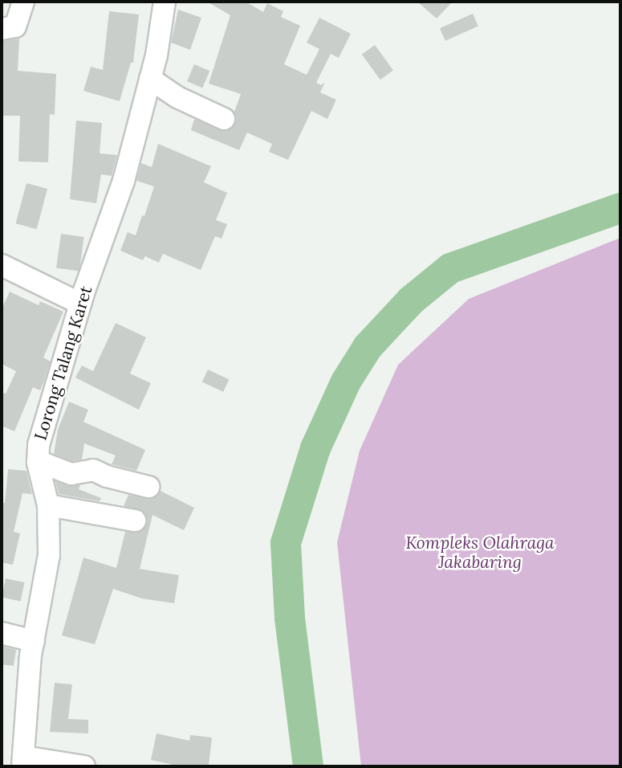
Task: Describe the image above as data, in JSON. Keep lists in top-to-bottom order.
{
  "streets": {
    "street": ["Lorong Talang Karet"]
  },
  "parks": ["Kompleks Olahraga Jakabaring"]
}
